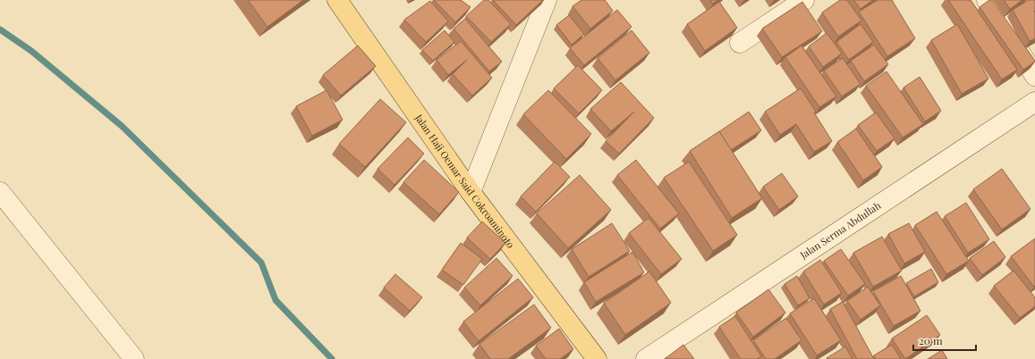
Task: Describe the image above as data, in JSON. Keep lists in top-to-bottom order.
{
  "streets": {
    "main road": ["Jalan Haji Oemar Said Cokroaminoto"],
    "street": ["Jalan Serma Abdullah"]
  },
  "scale_bar": "20 m"
}
